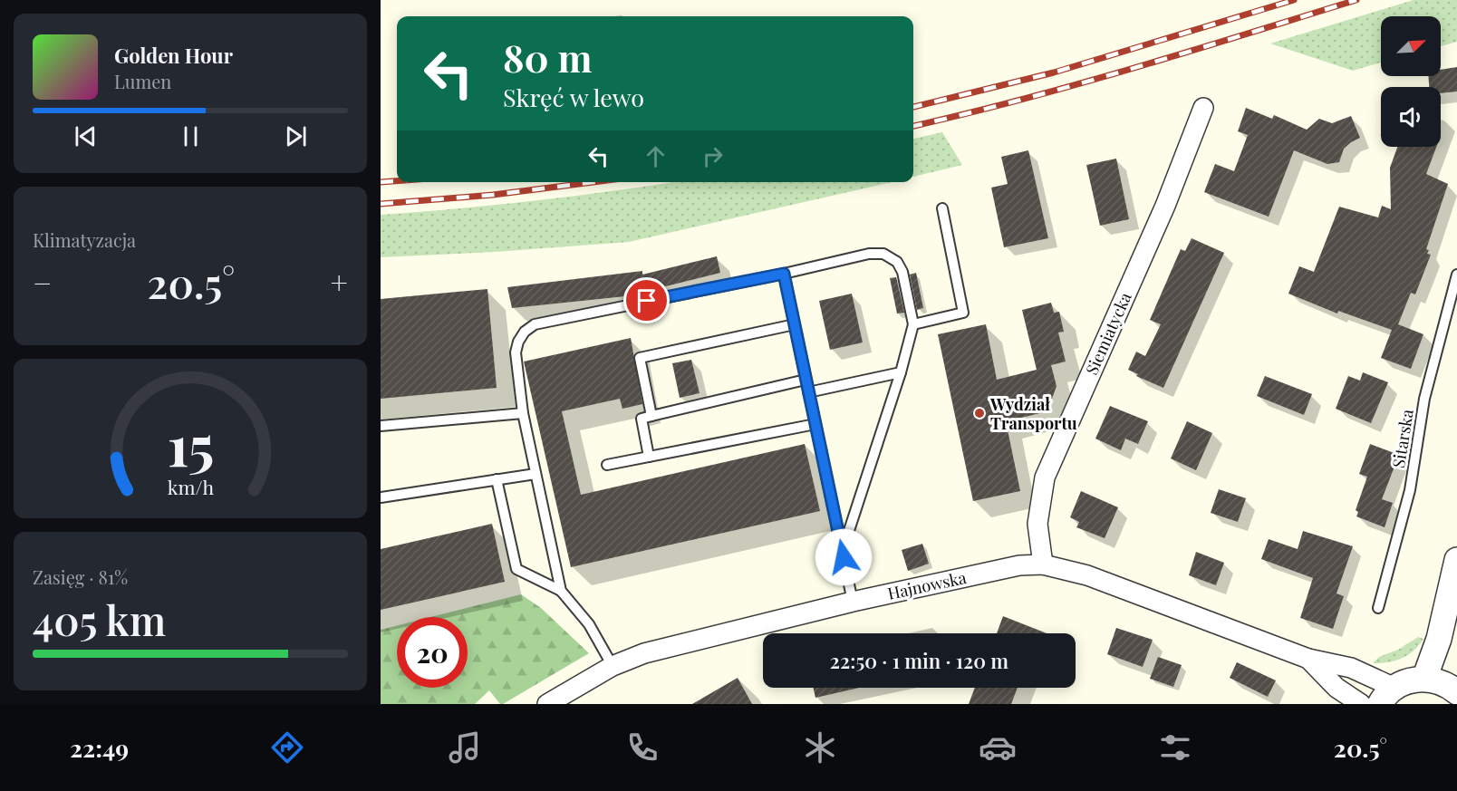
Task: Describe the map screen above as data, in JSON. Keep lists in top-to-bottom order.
{
  "streets": {
    "street": ["Siemiatycka", "Hajnowska"],
    "lane": ["Sitarska"]
  },
  "crossings": [
    ["Siemiatycka", "Hajnowska"]
  ],
  "places": ["Wydział Transportu"],
  "north": "top right",
  "page": {
    "turn": ["80 m", "Skręć w lewo"],
    "song": ["Golden Hour", "Lumen"],
    "tile": [
      "Klimatyzacja",
      ["Zasięg · 81%", "405 km"]
    ],
    "heat": ["−", "20.5°", "+"],
    "limit": "20",
    "trip": "22:50 · 1 min · 120 m",
    "tabs": ["22:49", "20.5°"],
    "gauge": ["15", "km/h"]
  }
}
